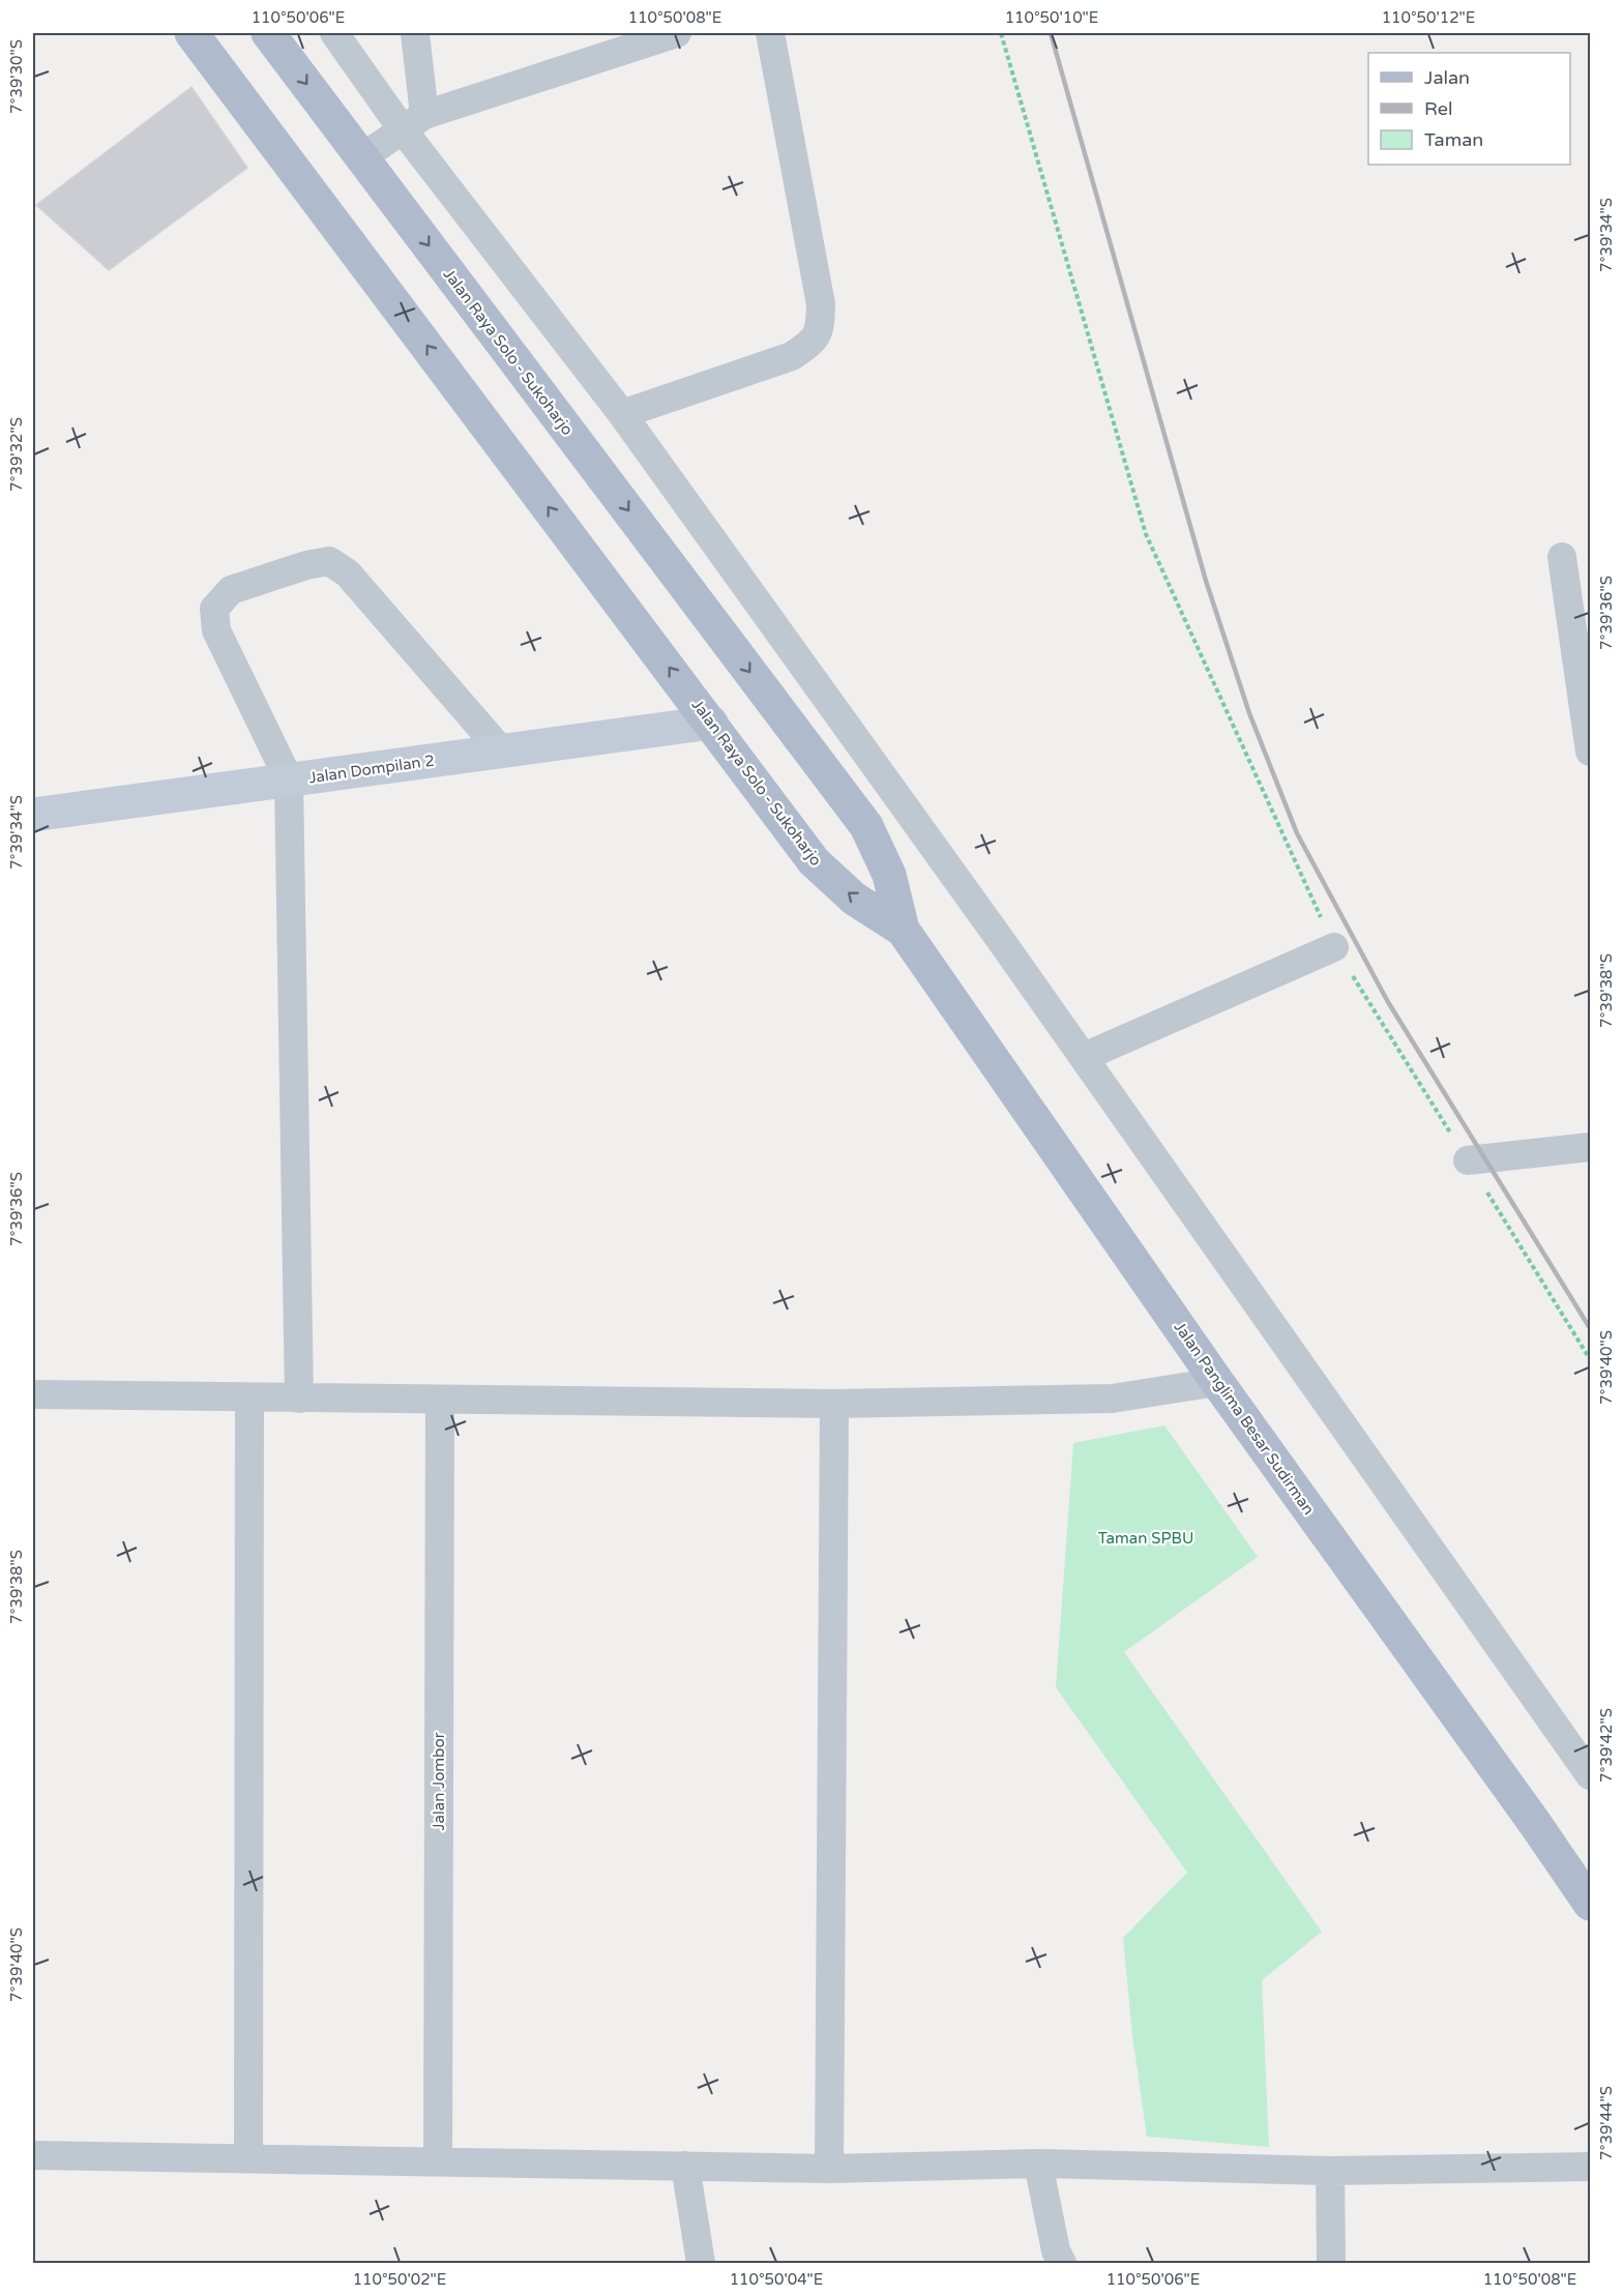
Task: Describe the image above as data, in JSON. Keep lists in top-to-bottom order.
{
  "streets": {
    "main road": ["Jalan Raya Solo - Sukoharjo", "Jalan Panglima Besar Sudirman"],
    "street": ["Jalan Dompilan 2", "Jalan Jombor"]
  },
  "crossings": [
    ["Jalan Raya Solo - Sukoharjo", "Jalan Dompilan 2"],
    ["Jalan Raya Solo - Sukoharjo", "Jalan Panglima Besar Sudirman"]
  ],
  "parks": ["Taman SPBU"],
  "legend": ["Jalan", "Rel", "Taman"],
  "coordinates": [
    "110°50'06\"E",
    "110°50'08\"E",
    "110°50'10\"E",
    "110°50'12\"E",
    "7°39'30\"S",
    "7°39'34\"S",
    "7°39'32\"S",
    "7°39'36\"S",
    "7°39'38\"S",
    "7°39'40\"S",
    "7°39'42\"S",
    "7°39'44\"S",
    "110°50'02\"E",
    "110°50'04\"E"
  ]
}
